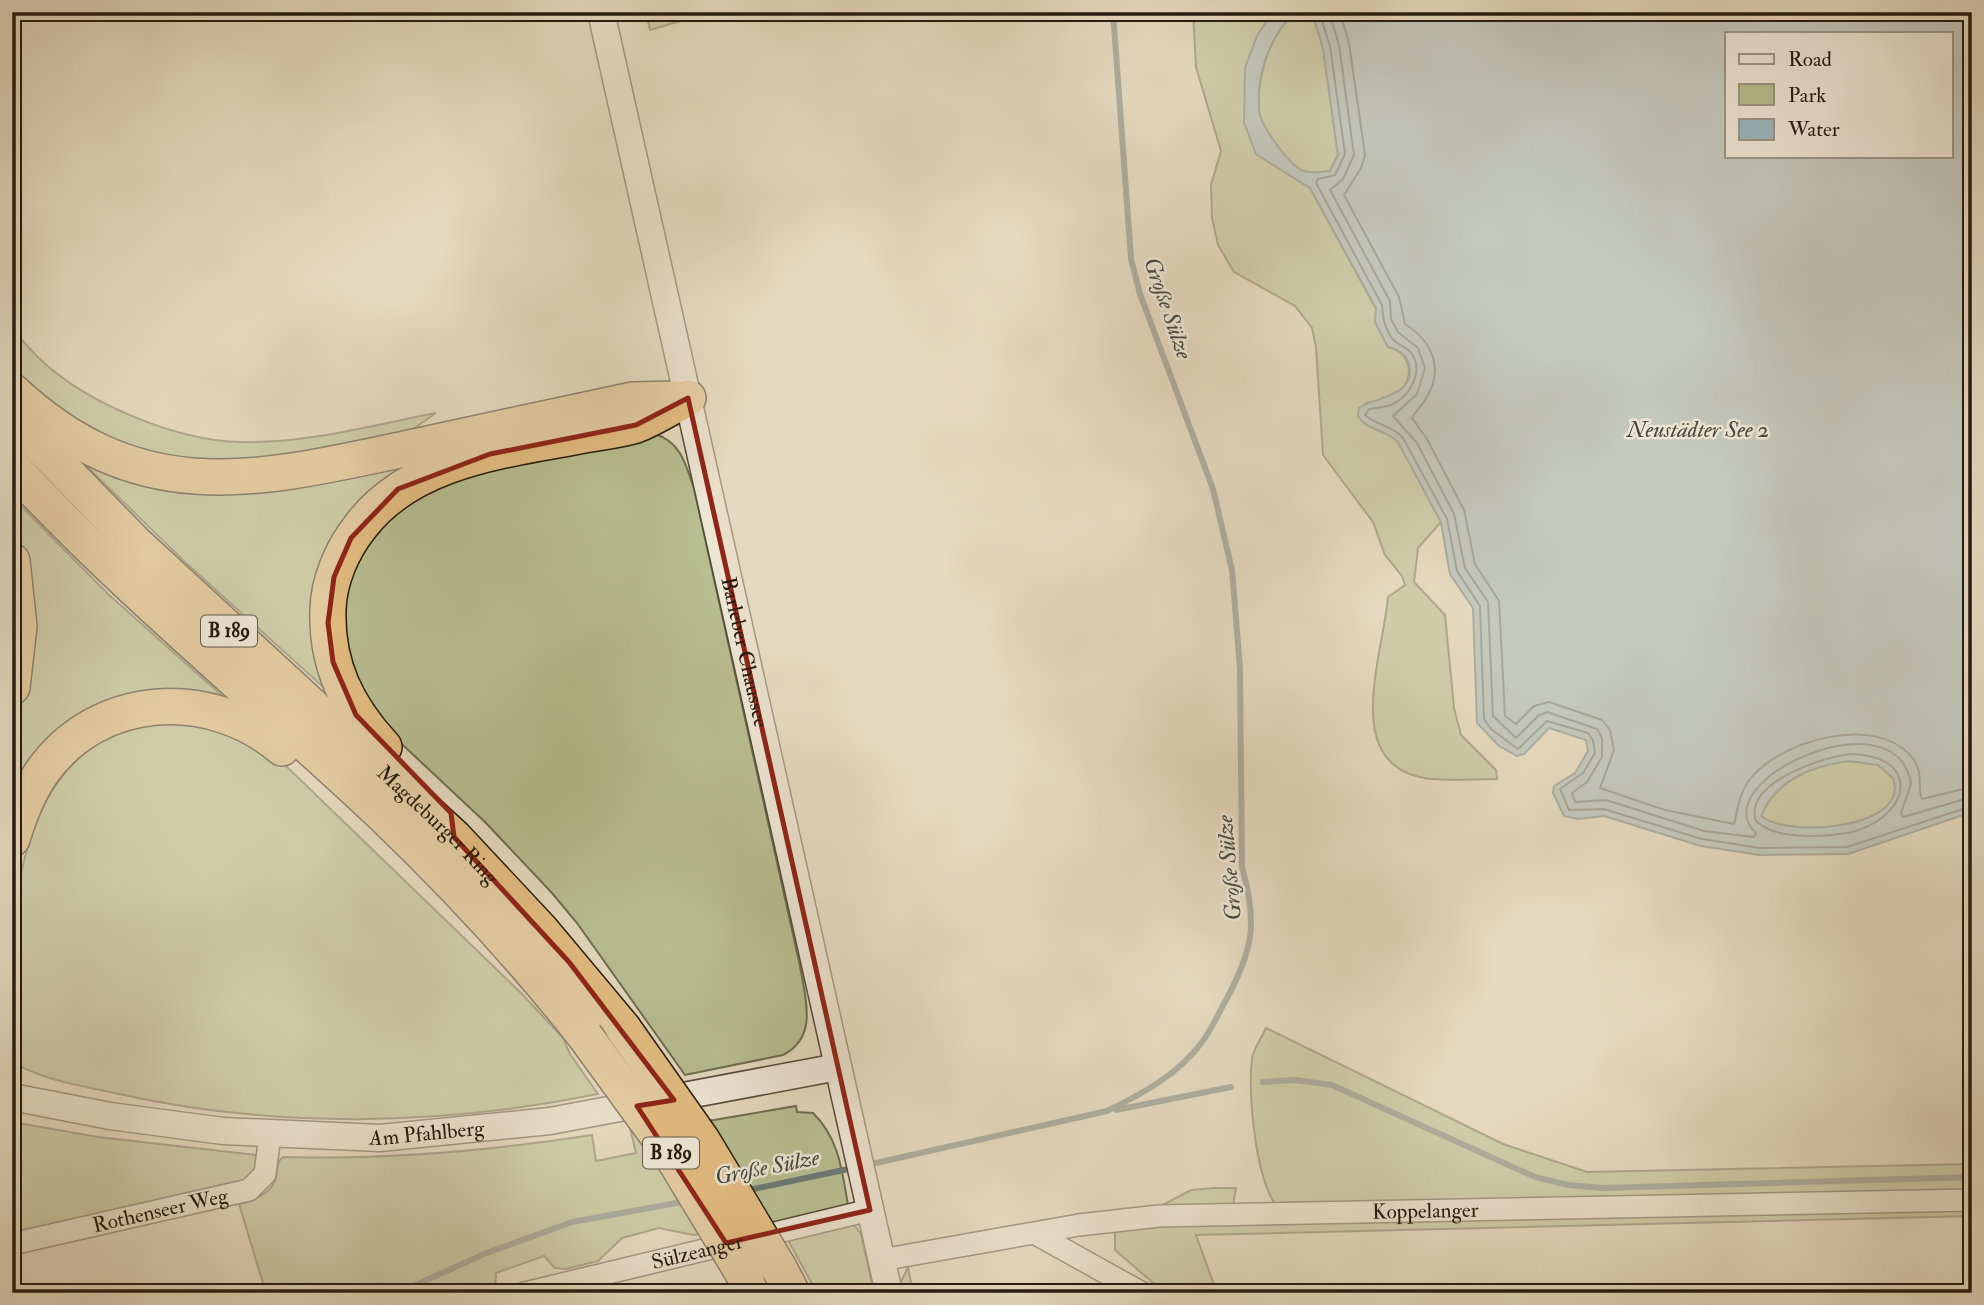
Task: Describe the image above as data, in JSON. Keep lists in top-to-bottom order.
{
  "streets": {
    "highway": ["B 189", "Magdeburger Ring"],
    "street": [
      "Barleber Chaussee",
      "Am Pfahlberg",
      "Rothenseer Weg",
      "Koppelanger",
      "Sülzeanger"
    ]
  },
  "crossings": [
    ["Barleber Chaussee", "Am Pfahlberg"],
    ["Barleber Chaussee", "Koppelanger"],
    ["Barleber Chaussee", "Sülzeanger"],
    ["Am Pfahlberg", "Rothenseer Weg"]
  ],
  "water": ["Große Sülze", "Neustädter See 2"],
  "legend": ["Road", "Park", "Water"]
}
